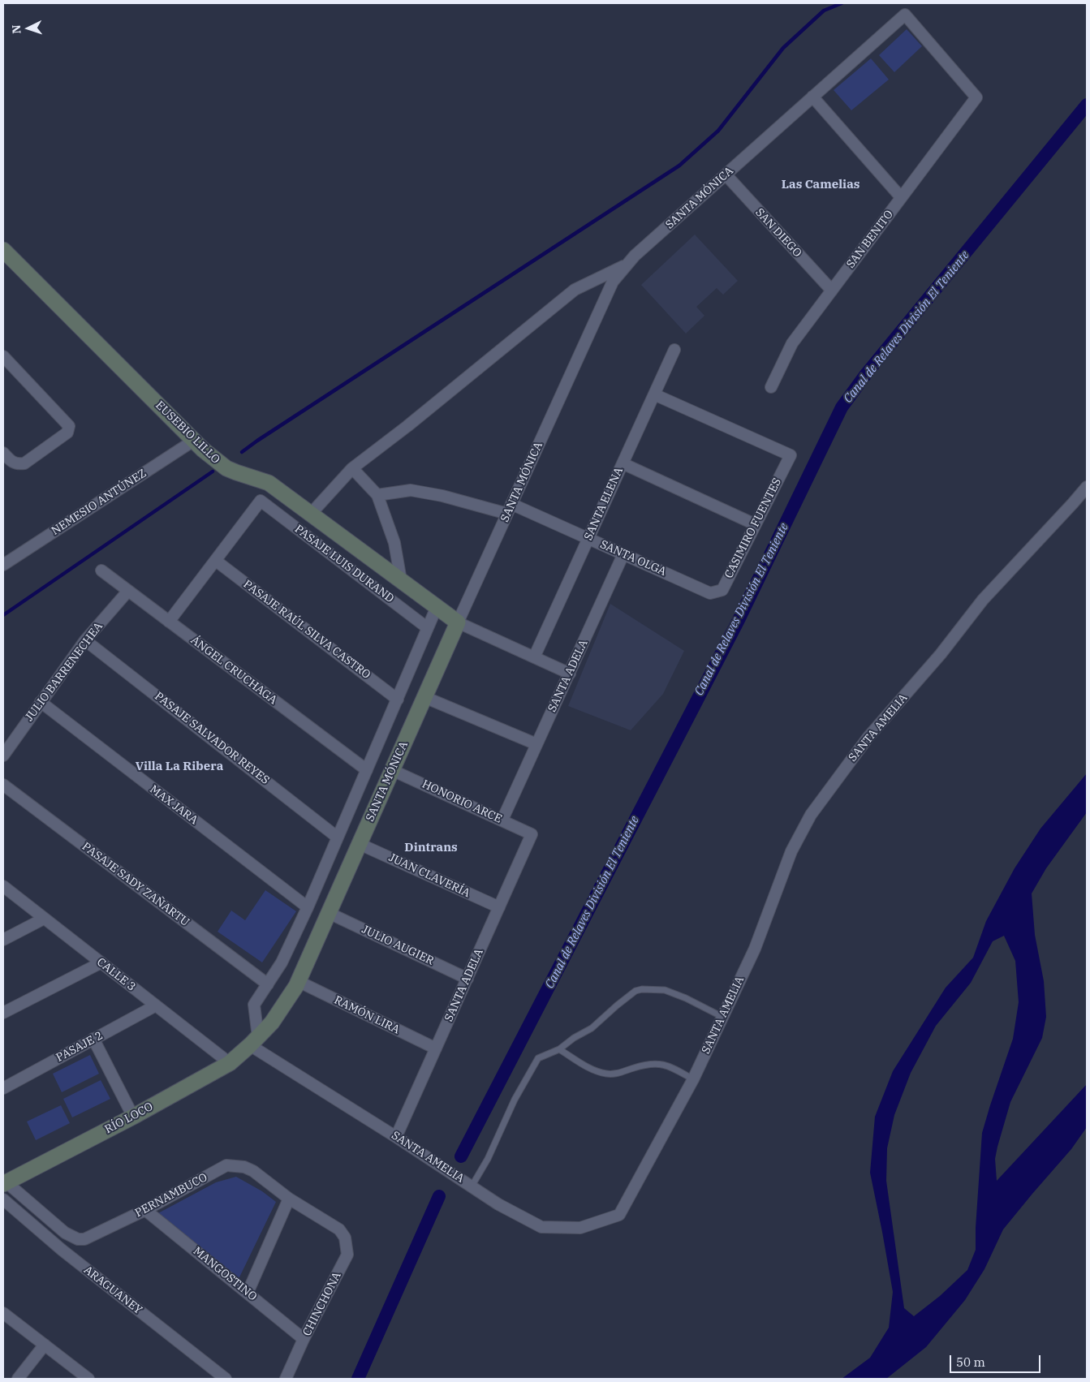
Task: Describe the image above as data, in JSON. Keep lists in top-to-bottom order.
{
  "streets": {
    "street": [
      "SANTA MÓNICA",
      "SAN DIEGO",
      "SAN BENITO",
      "EUSEBIO LILLO",
      "NEMESIO ANTÚNEZ",
      "SANTA ELENA",
      "CASIMIRO FUENTES",
      "SANTA OLGA",
      "PASAJE LUIS DURAND",
      "PASAJE RAÚL SILVA CASTRO",
      "ÁNGEL CRUCHAGA",
      "JULIO BARRENECHEA",
      "SANTA ADELA",
      "SANTA AMELIA",
      "PASAJE SALVADOR REYES",
      "HONORIO ARCE",
      "MAX JARA",
      "JUAN CLAVERÍA",
      "PASAJE SADY ZAÑARTU",
      "JULIO AUGIER",
      "CALLE 3",
      "RAMÓN LIRA",
      "PASAJE 2",
      "RÍO LOCO",
      "PERNAMBUCO",
      "MANGOSTINO",
      "ARAGUANEY",
      "CHINCHONA"
    ]
  },
  "crossings": [
    ["SANTA MÓNICA", "SAN DIEGO"],
    ["SANTA MÓNICA", "SAN BENITO"],
    ["SANTA MÓNICA", "EUSEBIO LILLO"],
    ["SANTA MÓNICA", "SANTA OLGA"],
    ["SANTA MÓNICA", "PASAJE LUIS DURAND"],
    ["SANTA MÓNICA", "PASAJE RAÚL SILVA CASTRO"],
    ["SANTA MÓNICA", "ÁNGEL CRUCHAGA"],
    ["SANTA MÓNICA", "SANTA AMELIA"],
    ["SANTA MÓNICA", "PASAJE SALVADOR REYES"],
    ["SANTA MÓNICA", "HONORIO ARCE"],
    ["SANTA MÓNICA", "MAX JARA"],
    ["SANTA MÓNICA", "JUAN CLAVERÍA"],
    ["SANTA MÓNICA", "PASAJE SADY ZAÑARTU"],
    ["SANTA MÓNICA", "JULIO AUGIER"],
    ["SANTA MÓNICA", "RAMÓN LIRA"],
    ["SANTA MÓNICA", "RÍO LOCO"],
    ["SAN DIEGO", "SAN BENITO"],
    ["EUSEBIO LILLO", "NEMESIO ANTÚNEZ"],
    ["SANTA ELENA", "CASIMIRO FUENTES"],
    ["SANTA ELENA", "SANTA OLGA"],
    ["CASIMIRO FUENTES", "SANTA OLGA"],
    ["SANTA OLGA", "SANTA ADELA"],
    ["PASAJE LUIS DURAND", "PASAJE RAÚL SILVA CASTRO"],
    ["ÁNGEL CRUCHAGA", "JULIO BARRENECHEA"],
    ["JULIO BARRENECHEA", "PASAJE SALVADOR REYES"],
    ["JULIO BARRENECHEA", "MAX JARA"],
    ["SANTA ADELA", "SANTA AMELIA"],
    ["SANTA ADELA", "HONORIO ARCE"],
    ["SANTA ADELA", "JUAN CLAVERÍA"],
    ["SANTA ADELA", "JULIO AUGIER"],
    ["SANTA ADELA", "RAMÓN LIRA"],
    ["SANTA AMELIA", "RÍO LOCO"],
    ["CALLE 3", "PASAJE 2"],
    ["CALLE 3", "RÍO LOCO"],
    ["RÍO LOCO", "PERNAMBUCO"],
    ["PERNAMBUCO", "MANGOSTINO"],
    ["PERNAMBUCO", "CHINCHONA"],
    ["MANGOSTINO", "CHINCHONA"]
  ],
  "districts": ["Las Camelias", "Villa La Ribera", "Dintrans"],
  "water": ["Canal de Relaves División El Teniente"],
  "scale_bar": "50 m",
  "north": "left"
}
